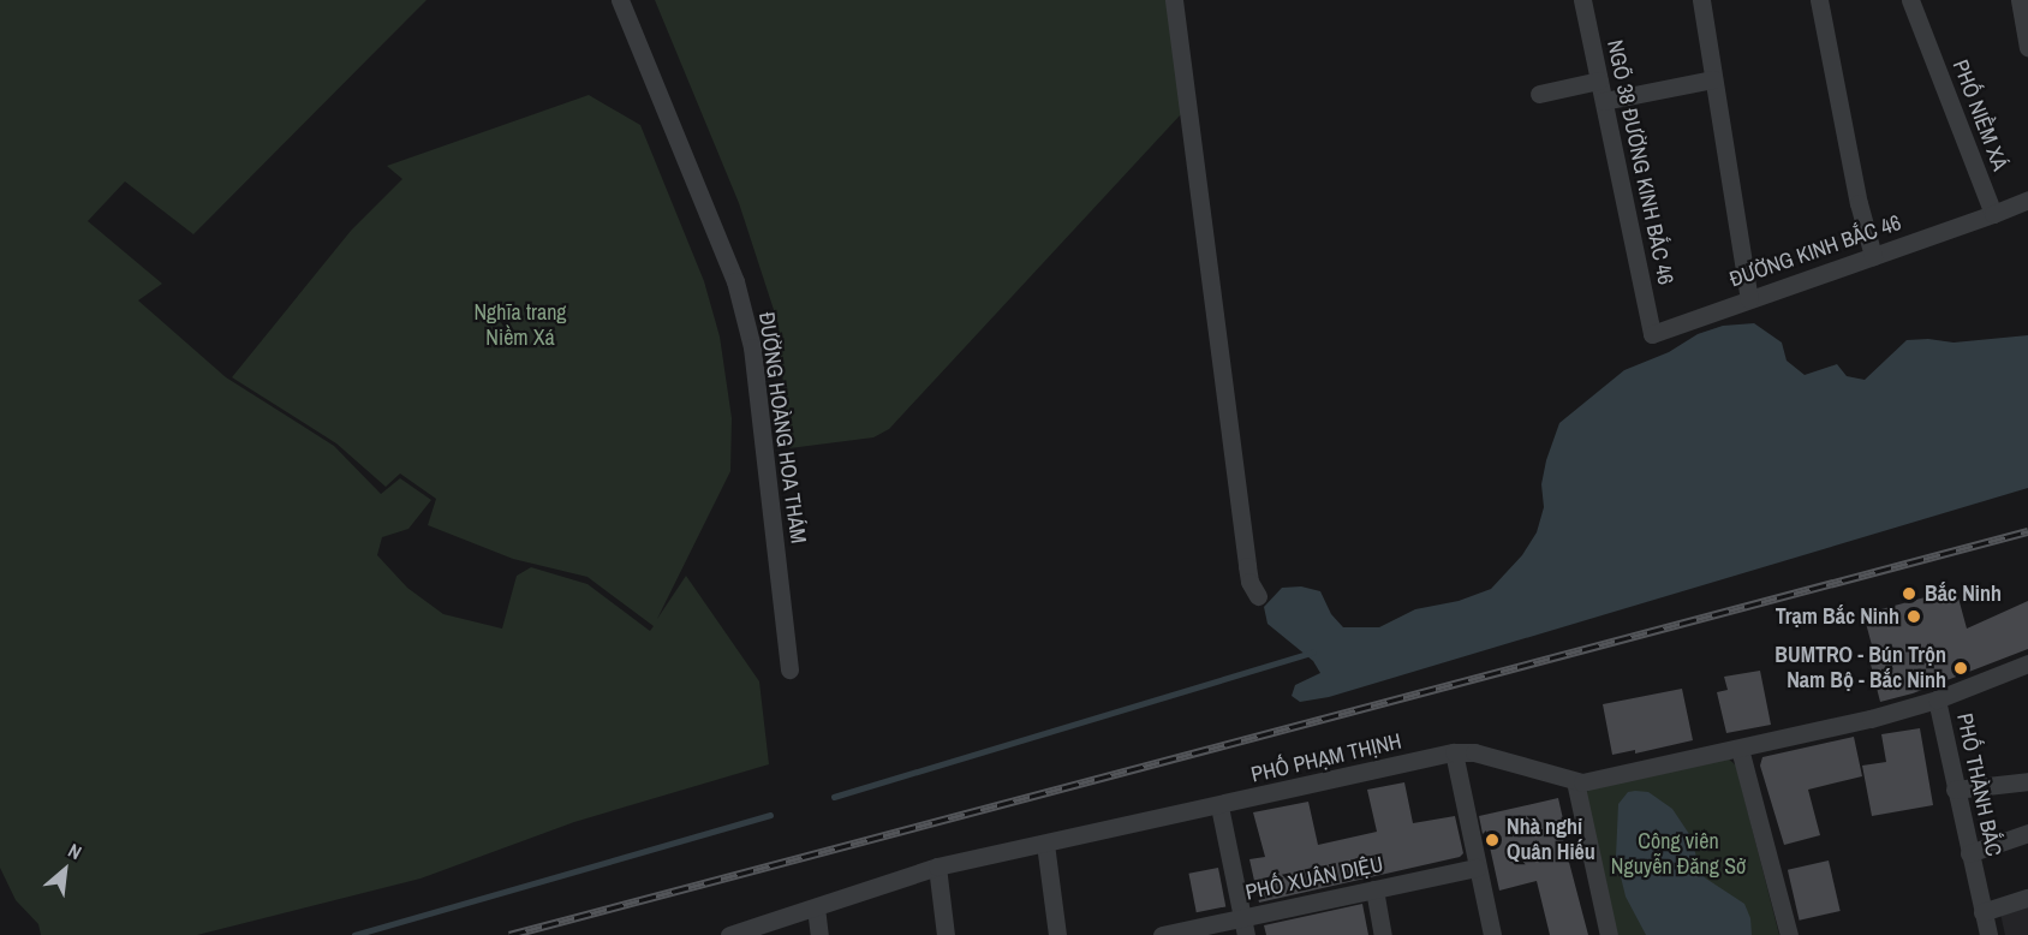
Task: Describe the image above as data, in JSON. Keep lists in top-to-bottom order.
{
  "streets": {
    "street": [
      "PHỐ NIỀM XÁ",
      "NGÕ 38 ĐƯỜNG KINH BẮC 46",
      "ĐƯỜNG KINH BẮC 46",
      "ĐƯỜNG HOÀNG HOA THÁM",
      "PHỐ PHẠM THỊNH",
      "PHỐ THÀNH BẮC",
      "PHỐ XUÂN DIỆU"
    ]
  },
  "crossings": [
    ["PHỐ NIỀM XÁ", "ĐƯỜNG KINH BẮC 46"],
    ["NGÕ 38 ĐƯỜNG KINH BẮC 46", "ĐƯỜNG KINH BẮC 46"],
    ["PHỐ PHẠM THỊNH", "PHỐ THÀNH BẮC"]
  ],
  "parks": ["Nghĩa trang Niềm Xá", "Công viên Nguyễn Đăng Sở"],
  "places": [
    "Bắc Ninh",
    "Trạm Bắc Ninh",
    "BUMTRO - Bún Trộn Nam Bộ - Bắc Ninh",
    "Nhà nghỉ Quân Hiếu"
  ],
  "north": "top right"
}
